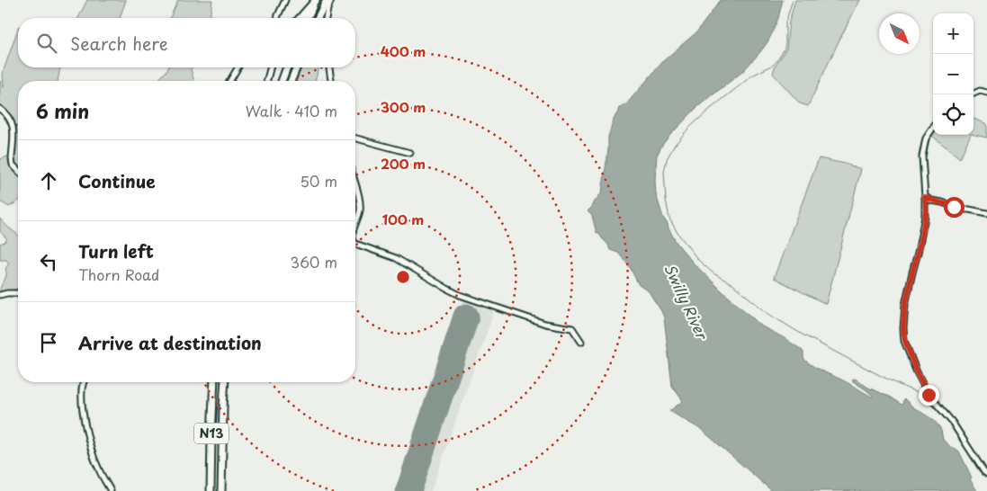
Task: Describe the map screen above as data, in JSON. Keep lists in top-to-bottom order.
{
  "streets": {
    "highway": ["N13"]
  },
  "water": ["Swilly River"],
  "north": "bottom right",
  "page": {
    "map_buttons": ["+", "−"],
    "search": "Search here",
    "heading": ["6 min", "Walk · 410 m"],
    "list": [
      ["Continue", "50 m"],
      ["Turn left", "Thorn Road", "360 m"],
      "Arrive at destination"
    ]
  },
  "rings": [
    "400 m",
    "300 m",
    "200 m",
    "100 m"
  ]
}
